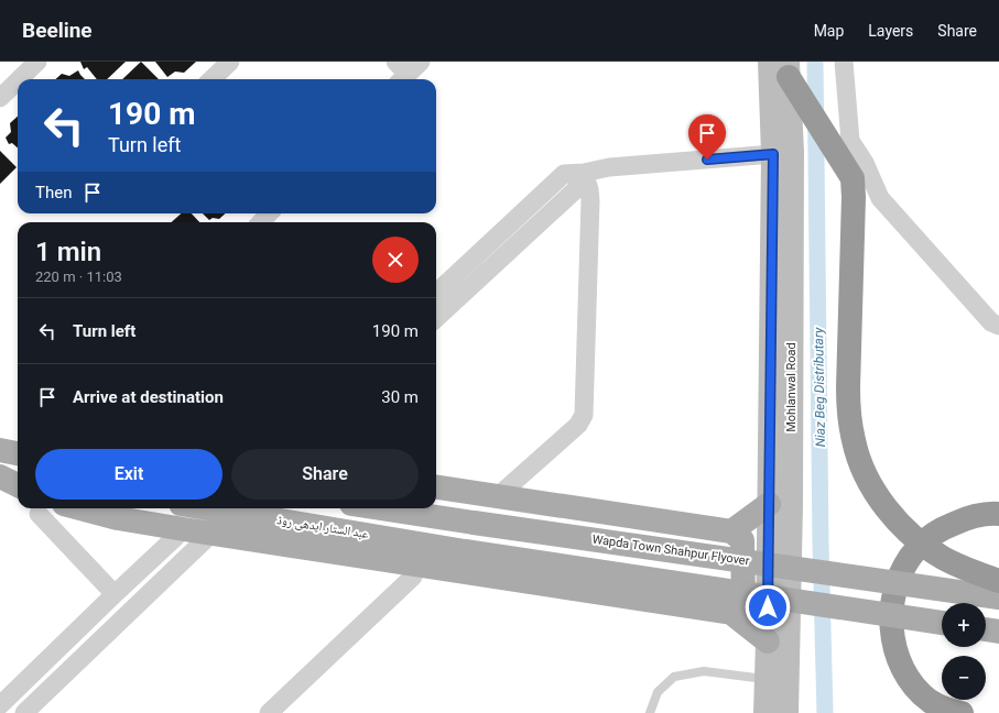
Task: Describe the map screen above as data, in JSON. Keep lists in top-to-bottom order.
{
  "streets": {
    "main road": ["Mohlanwal Road", "عبد الستار ایدھی روڈ", "Wapda Town Shahpur Flyover"]
  },
  "water": ["Niaz Beg Distributary"],
  "page": {
    "header": "Beeline",
    "nav": ["Map", "Layers", "Share"],
    "turn": ["190 m", "Turn left"],
    "then": "Then",
    "heading": ["1 min", "220 m · 11:03"],
    "list": [
      {
        "name": "Turn left",
        "value": "190 m"
      },
      {
        "name": "Arrive at destination",
        "value": "30 m"
      }
    ],
    "buttons": ["Exit", "Share"],
    "map_buttons": ["+", "−"]
  }
}
